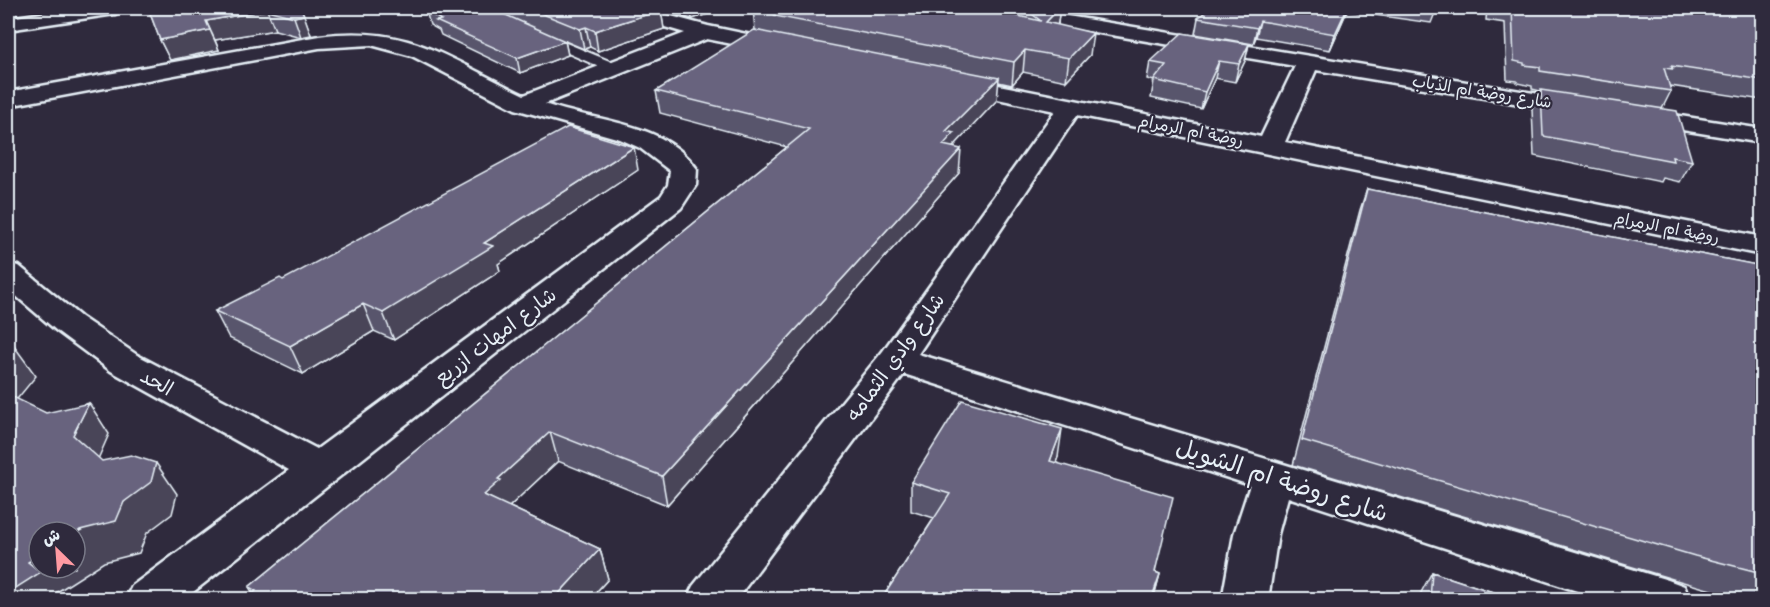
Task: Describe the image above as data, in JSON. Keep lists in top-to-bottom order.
{
  "streets": {
    "street": [
      "شارع روضة ام الذياب",
      "روضة ام الرمرام",
      "شارع امهات ازريع",
      "شارع وادي الثمامه",
      "الحد",
      "شارع روضة ام الشويل"
    ]
  },
  "crossings": [
    ["روضة ام الرمرام", "شارع وادي الثمامه"],
    ["شارع امهات ازريع", "الحد"],
    ["شارع وادي الثمامه", "شارع روضة ام الشويل"]
  ],
  "north": "top left"
}
